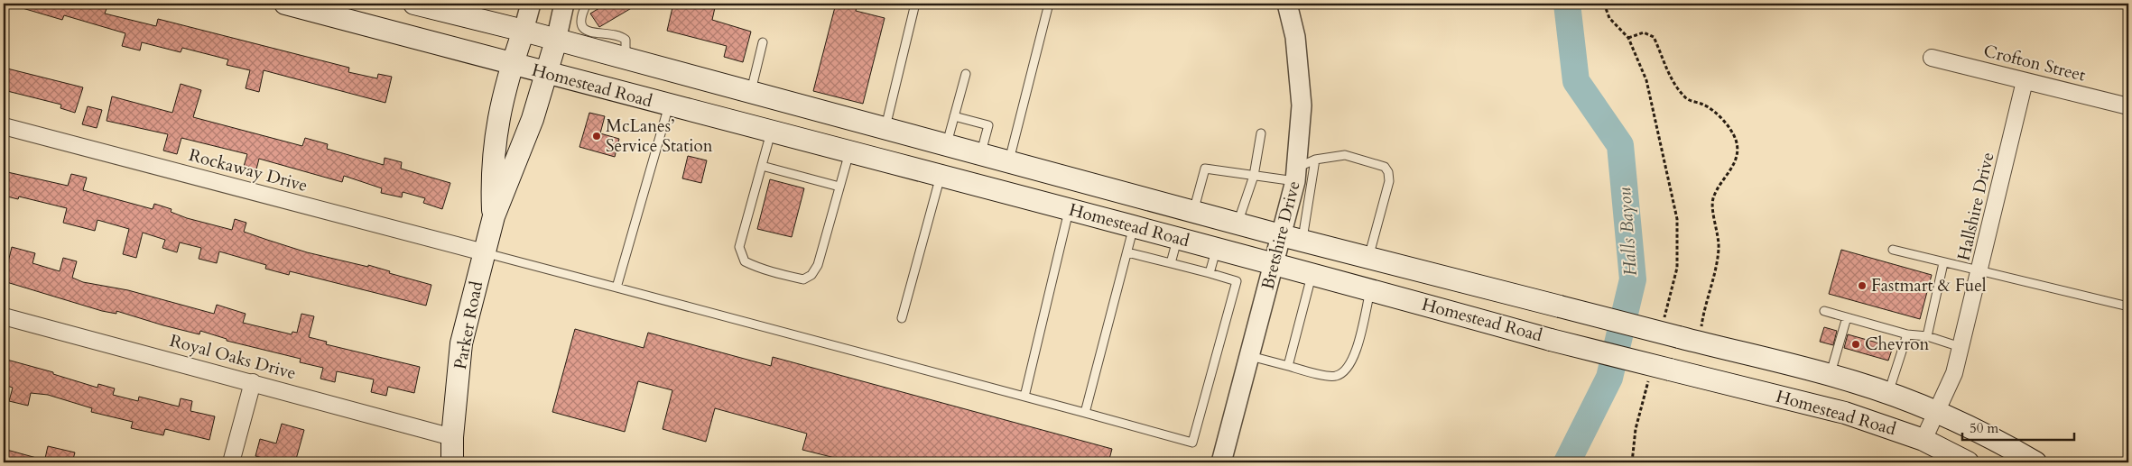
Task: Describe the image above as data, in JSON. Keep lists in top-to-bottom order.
{
  "streets": {
    "main road": ["Homestead Road", "Parker Road"],
    "street": [
      "Crofton Street",
      "Rockaway Drive",
      "Hallshire Drive",
      "Bretshire Drive",
      "Royal Oaks Drive"
    ]
  },
  "crossings": [
    ["Crofton Street", "Hallshire Drive"],
    ["Homestead Road", "Hallshire Drive"],
    ["Homestead Road", "Bretshire Drive"],
    ["Homestead Road", "Parker Road"],
    ["Rockaway Drive", "Parker Road"],
    ["Parker Road", "Royal Oaks Drive"]
  ],
  "water": ["Halls Bayou"],
  "places": ["McLanes’ Service Station", "Fastmart & Fuel", "Chevron"],
  "scale_bar": "50 m"
}
